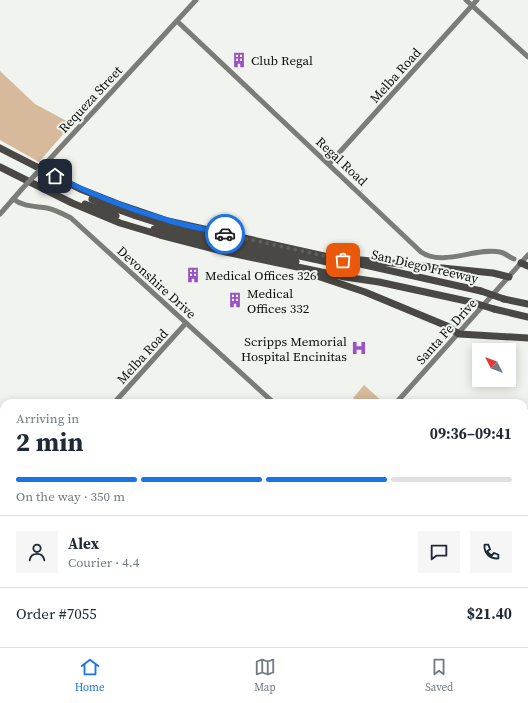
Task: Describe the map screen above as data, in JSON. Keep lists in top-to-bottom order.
{
  "streets": {
    "highway": ["San Diego Freeway"],
    "street": [
      "Melba Road",
      "Requeza Street",
      "Regal Road",
      "Devonshire Drive",
      "Santa Fe Drive"
    ]
  },
  "crossings": [
    ["Melba Road", "Regal Road"],
    ["Melba Road", "Devonshire Drive"],
    ["Requeza Street", "Regal Road"],
    ["Requeza Street", "Devonshire Drive"]
  ],
  "places": {
    "building": ["Club Regal", "Medical Offices 326", "Medical Offices 332"],
    "hospital": ["Scripps Memorial Hospital Encinitas"]
  },
  "north": "top left",
  "page": {
    "heading": ["2 min", "Arriving in", "09:36–09:41"],
    "panel": [
      "Alex",
      "Courier · 4.4",
      "Order #7055",
      "$21.40"
    ],
    "bar": "On the way · 350 m",
    "tabs": ["Home", "Map", "Saved"]
  }
}
